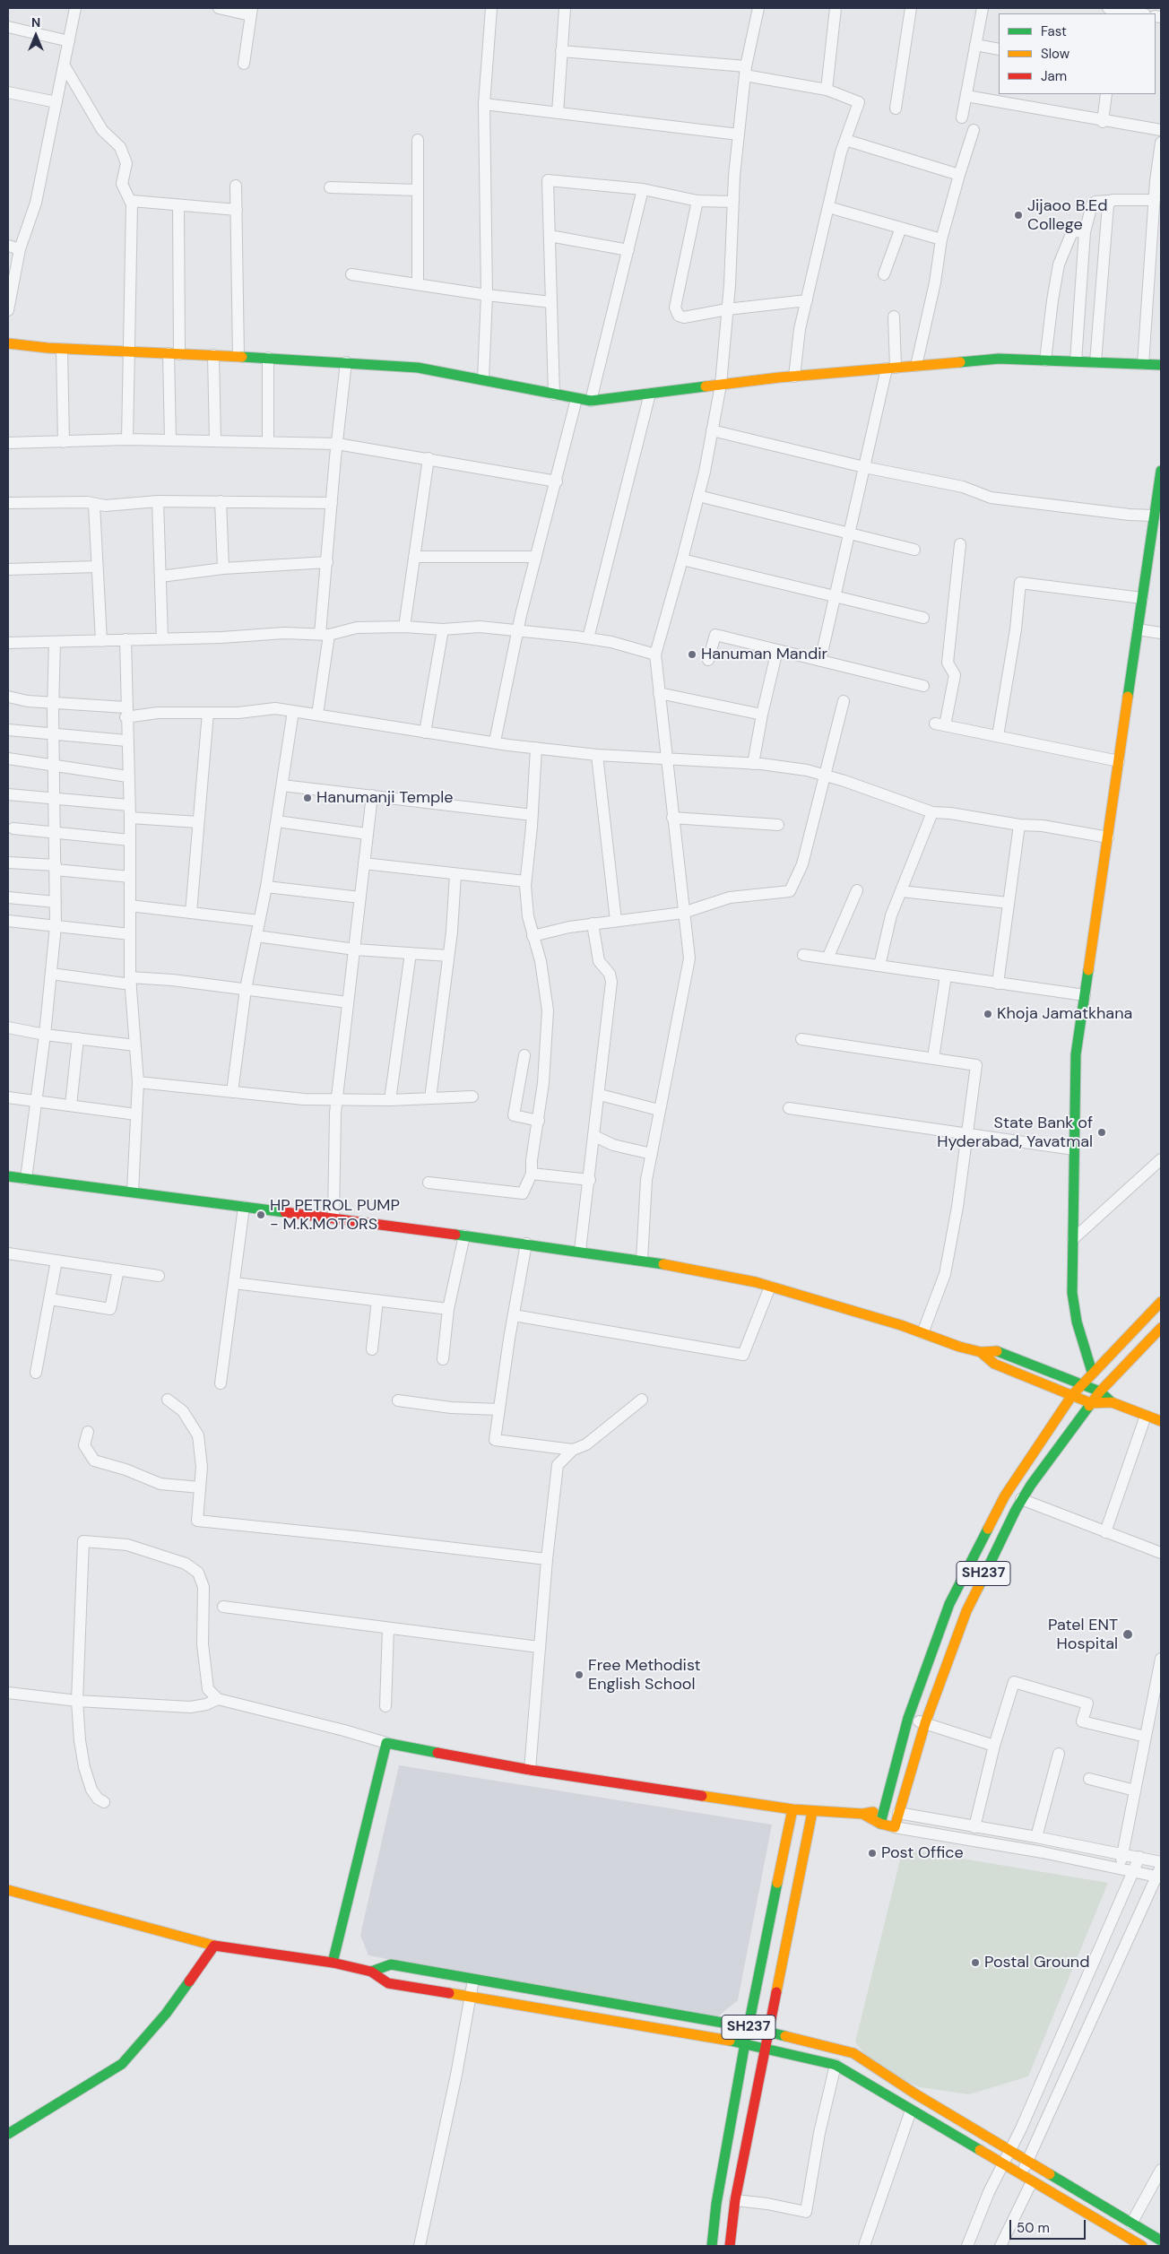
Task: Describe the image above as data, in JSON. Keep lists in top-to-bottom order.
{
  "streets": {
    "main road": ["SH237"]
  },
  "places": [
    "Jijaoo B.Ed College",
    "Hanuman Mandir",
    "Hanumanji Temple",
    "Khoja Jamatkhana",
    "State Bank of Hyderabad, Yavatmal",
    "HP PETROL PUMP - M.K.MOTORS",
    "Patel ENT Hospital",
    "Free Methodist English School",
    "Post Office",
    "Postal Ground"
  ],
  "legend": ["Fast", "Slow", "Jam"],
  "scale_bar": "50 m",
  "north": "top"
}
